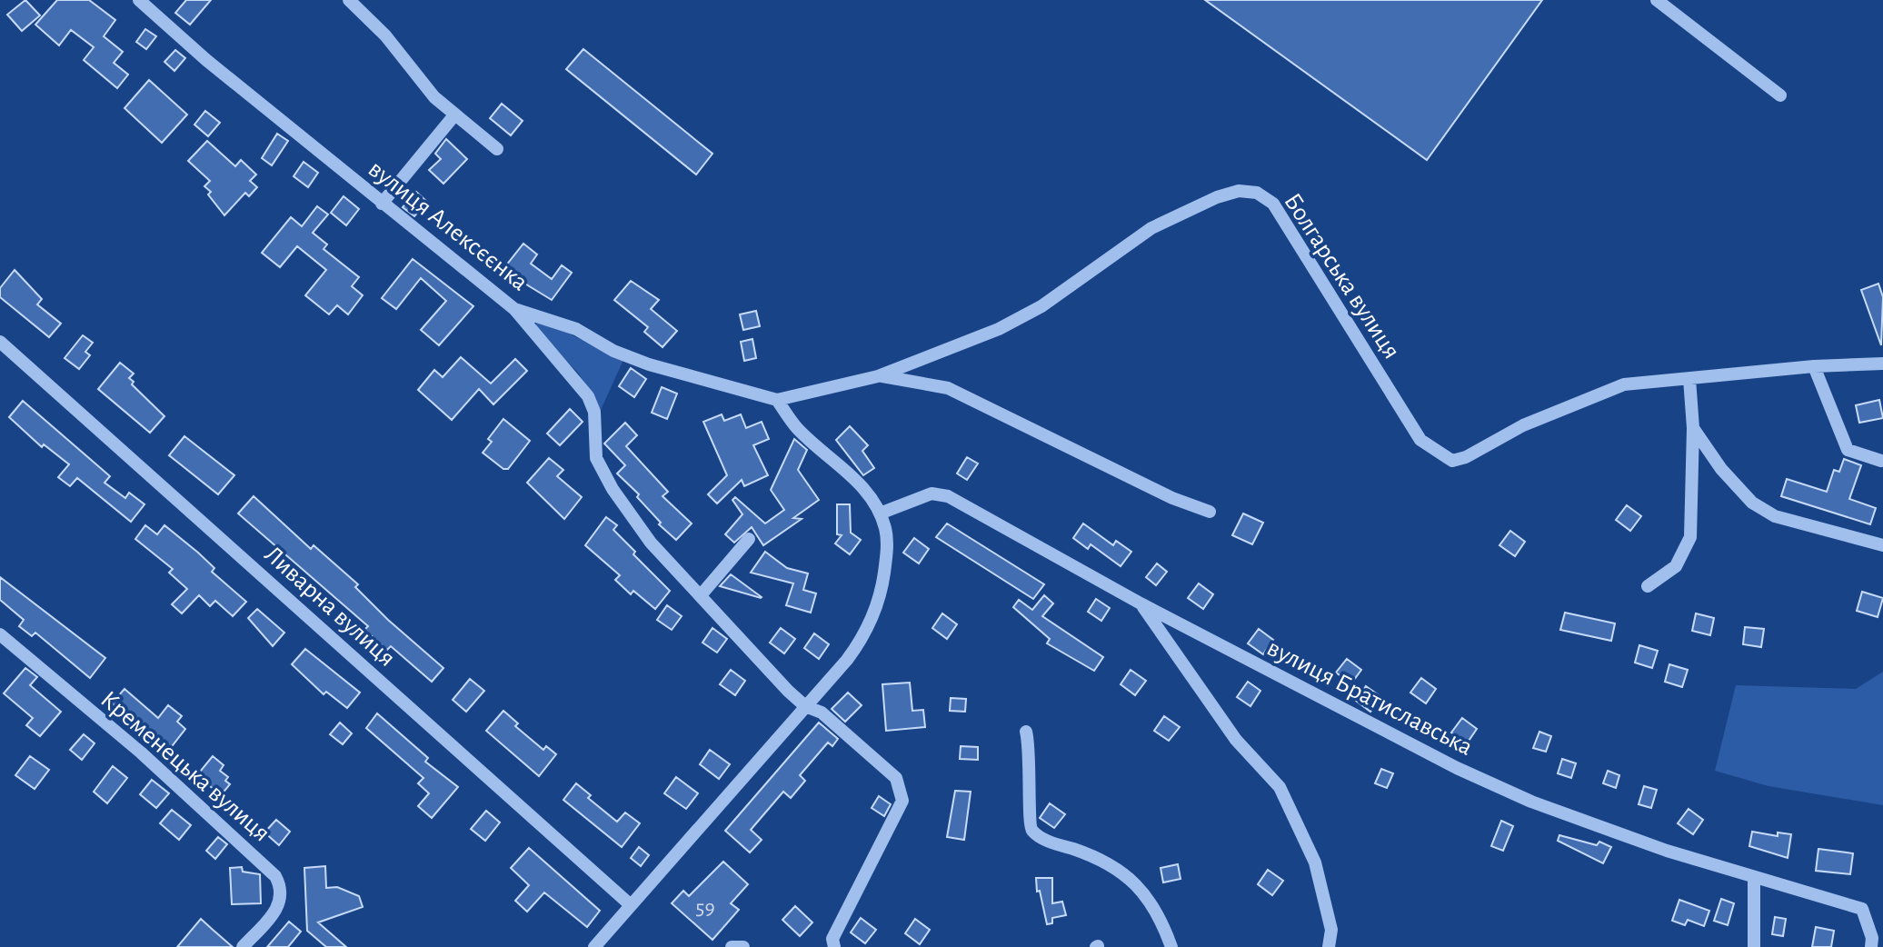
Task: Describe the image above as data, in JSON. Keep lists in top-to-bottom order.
{
  "streets": {
    "street": [
      "вулиця Алексєєнка",
      "Болгарська вулиця",
      "Ливарна вулиця",
      "вулиця Братиславська",
      "Кременецька вулиця"
    ]
  },
  "crossings": [
    ["вулиця Алексєєнка", "Болгарська вулиця"]
  ],
  "house_numbers": ["59"]
}
